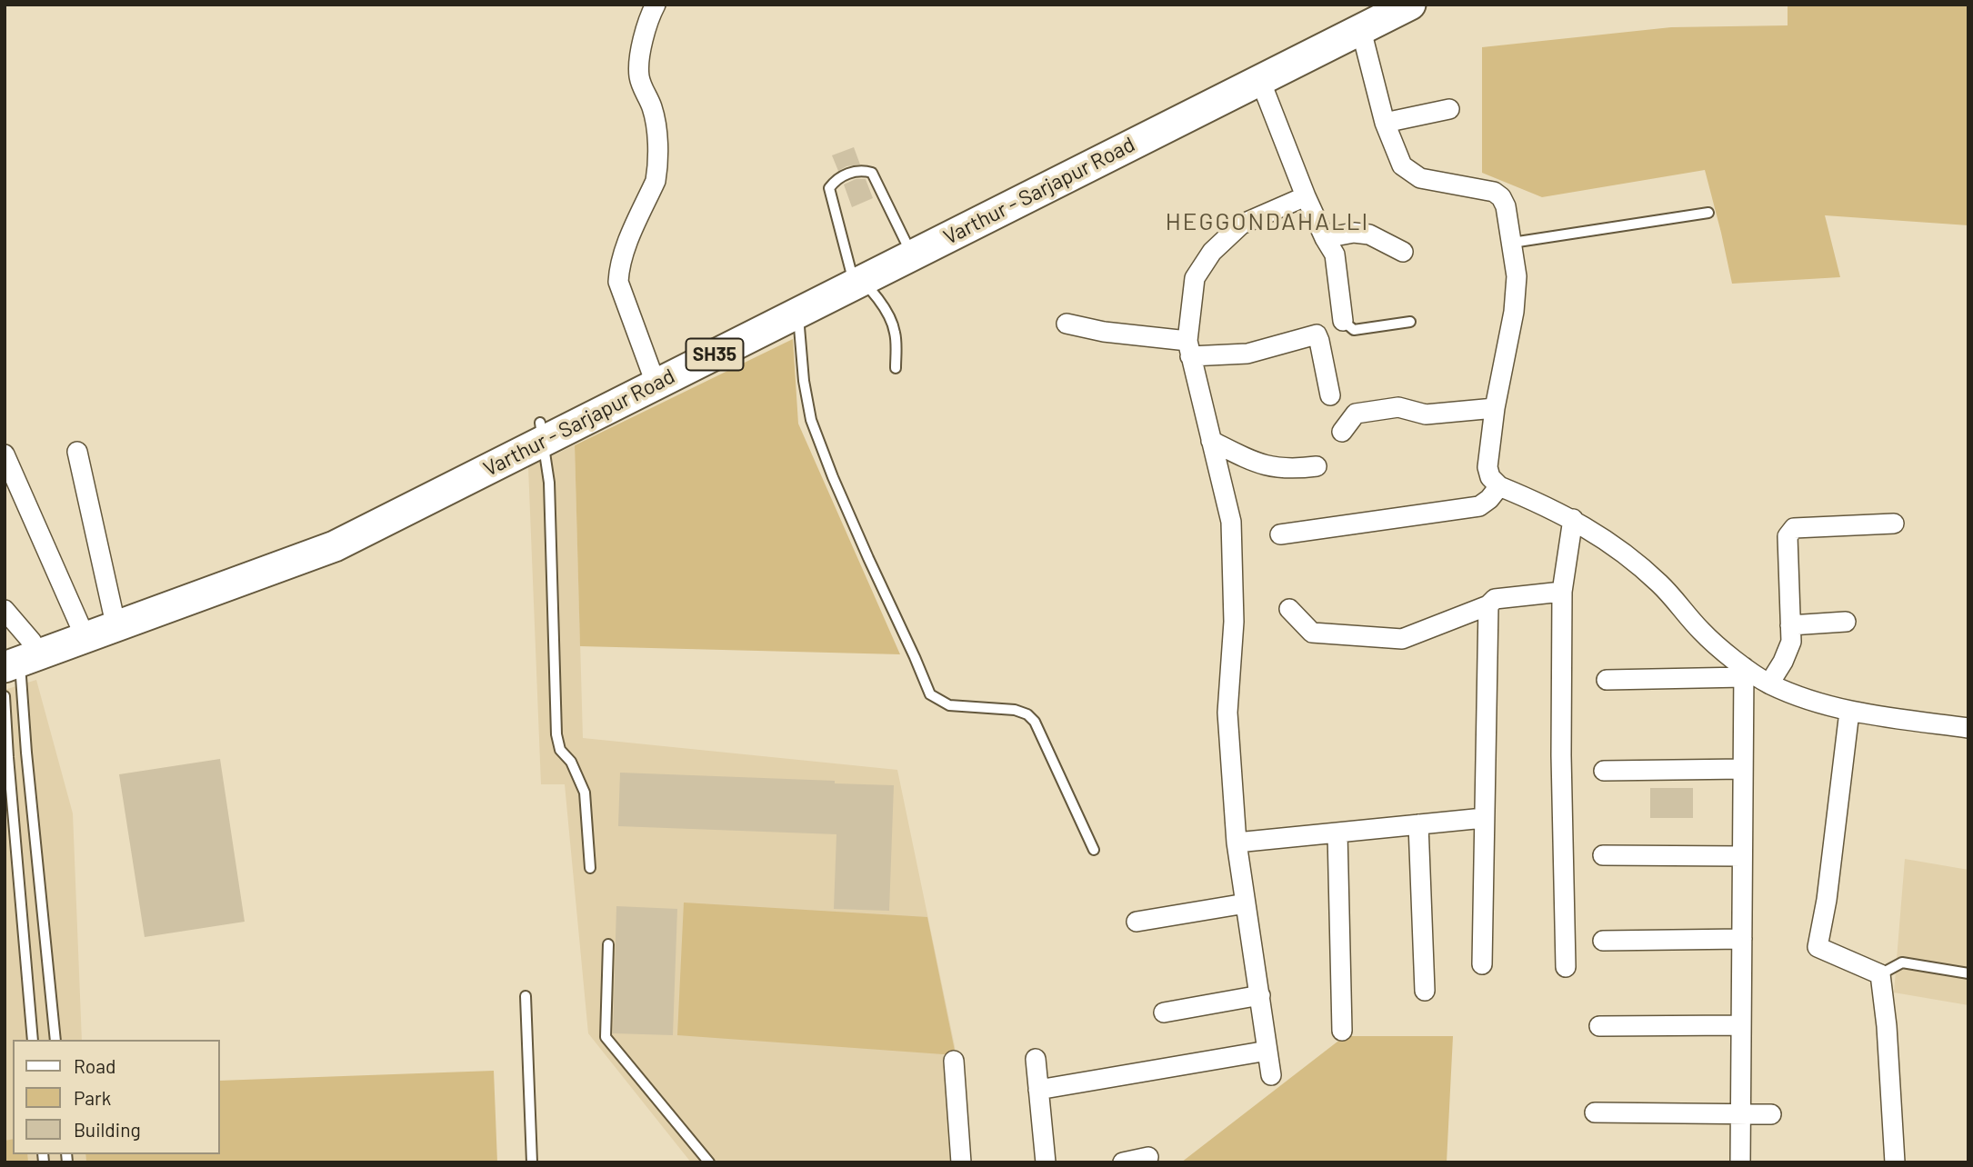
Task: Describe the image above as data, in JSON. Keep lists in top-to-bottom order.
{
  "streets": {
    "main road": ["Varthur - Sarjapur Road", "SH35"]
  },
  "districts": ["HEGGONDAHALLI"],
  "legend": ["Road", "Park", "Building"]
}
